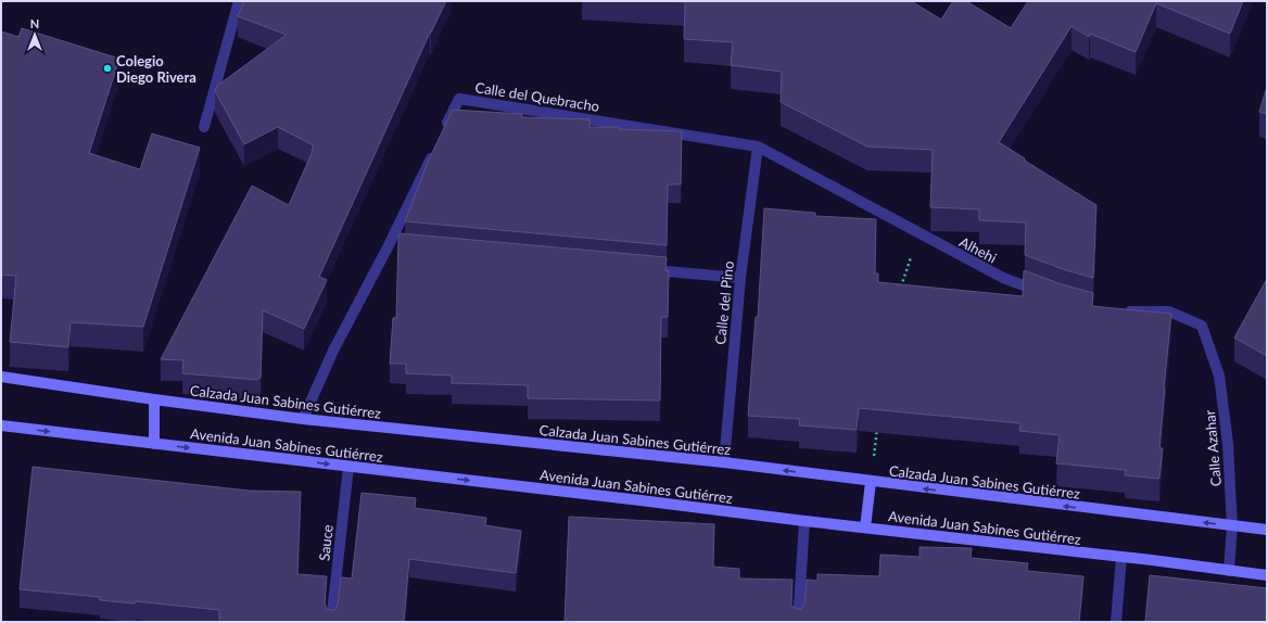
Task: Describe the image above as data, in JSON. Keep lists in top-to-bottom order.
{
  "streets": {
    "street": [
      "Calle del Quebracho",
      "Alhehi",
      "Calle del Pino",
      "Calzada Juan Sabines Gutiérrez",
      "Avenida Juan Sabines Gutiérrez",
      "Calle Azahar",
      "Sauce"
    ]
  },
  "crossings": [
    ["Calle del Quebracho", "Alhehi"],
    ["Calle del Quebracho", "Calle del Pino"],
    ["Alhehi", "Calle del Pino"],
    ["Calle del Pino", "Calzada Juan Sabines Gutiérrez"],
    ["Calzada Juan Sabines Gutiérrez", "Calle Azahar"],
    ["Avenida Juan Sabines Gutiérrez", "Calle Azahar"],
    ["Avenida Juan Sabines Gutiérrez", "Sauce"]
  ],
  "one_way": ["Calzada Juan Sabines Gutiérrez", "Avenida Juan Sabines Gutiérrez"],
  "places": ["Colegio Diego Rivera"],
  "north": "top"
}
